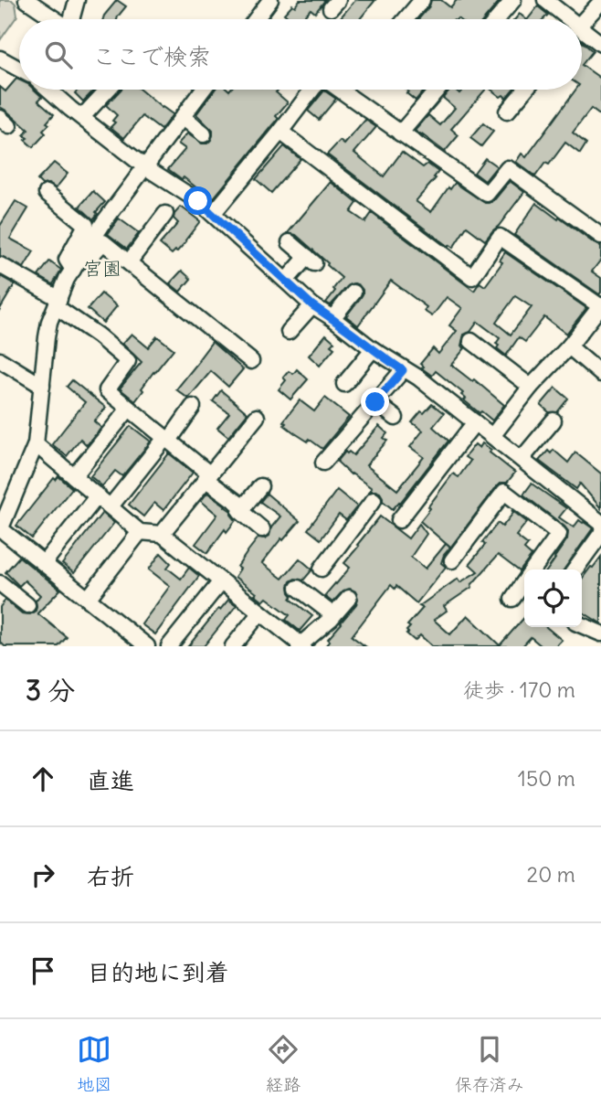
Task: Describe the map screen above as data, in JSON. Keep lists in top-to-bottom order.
{
  "districts": ["宮園"],
  "page": {
    "search": "ここで検索",
    "heading": ["3 分", "徒歩 · 170 m"],
    "list": [
      ["直進", "150 m"],
      ["右折", "20 m"],
      "目的地に到着"
    ],
    "nav": ["地図", "経路", "保存済み"]
  }
}
